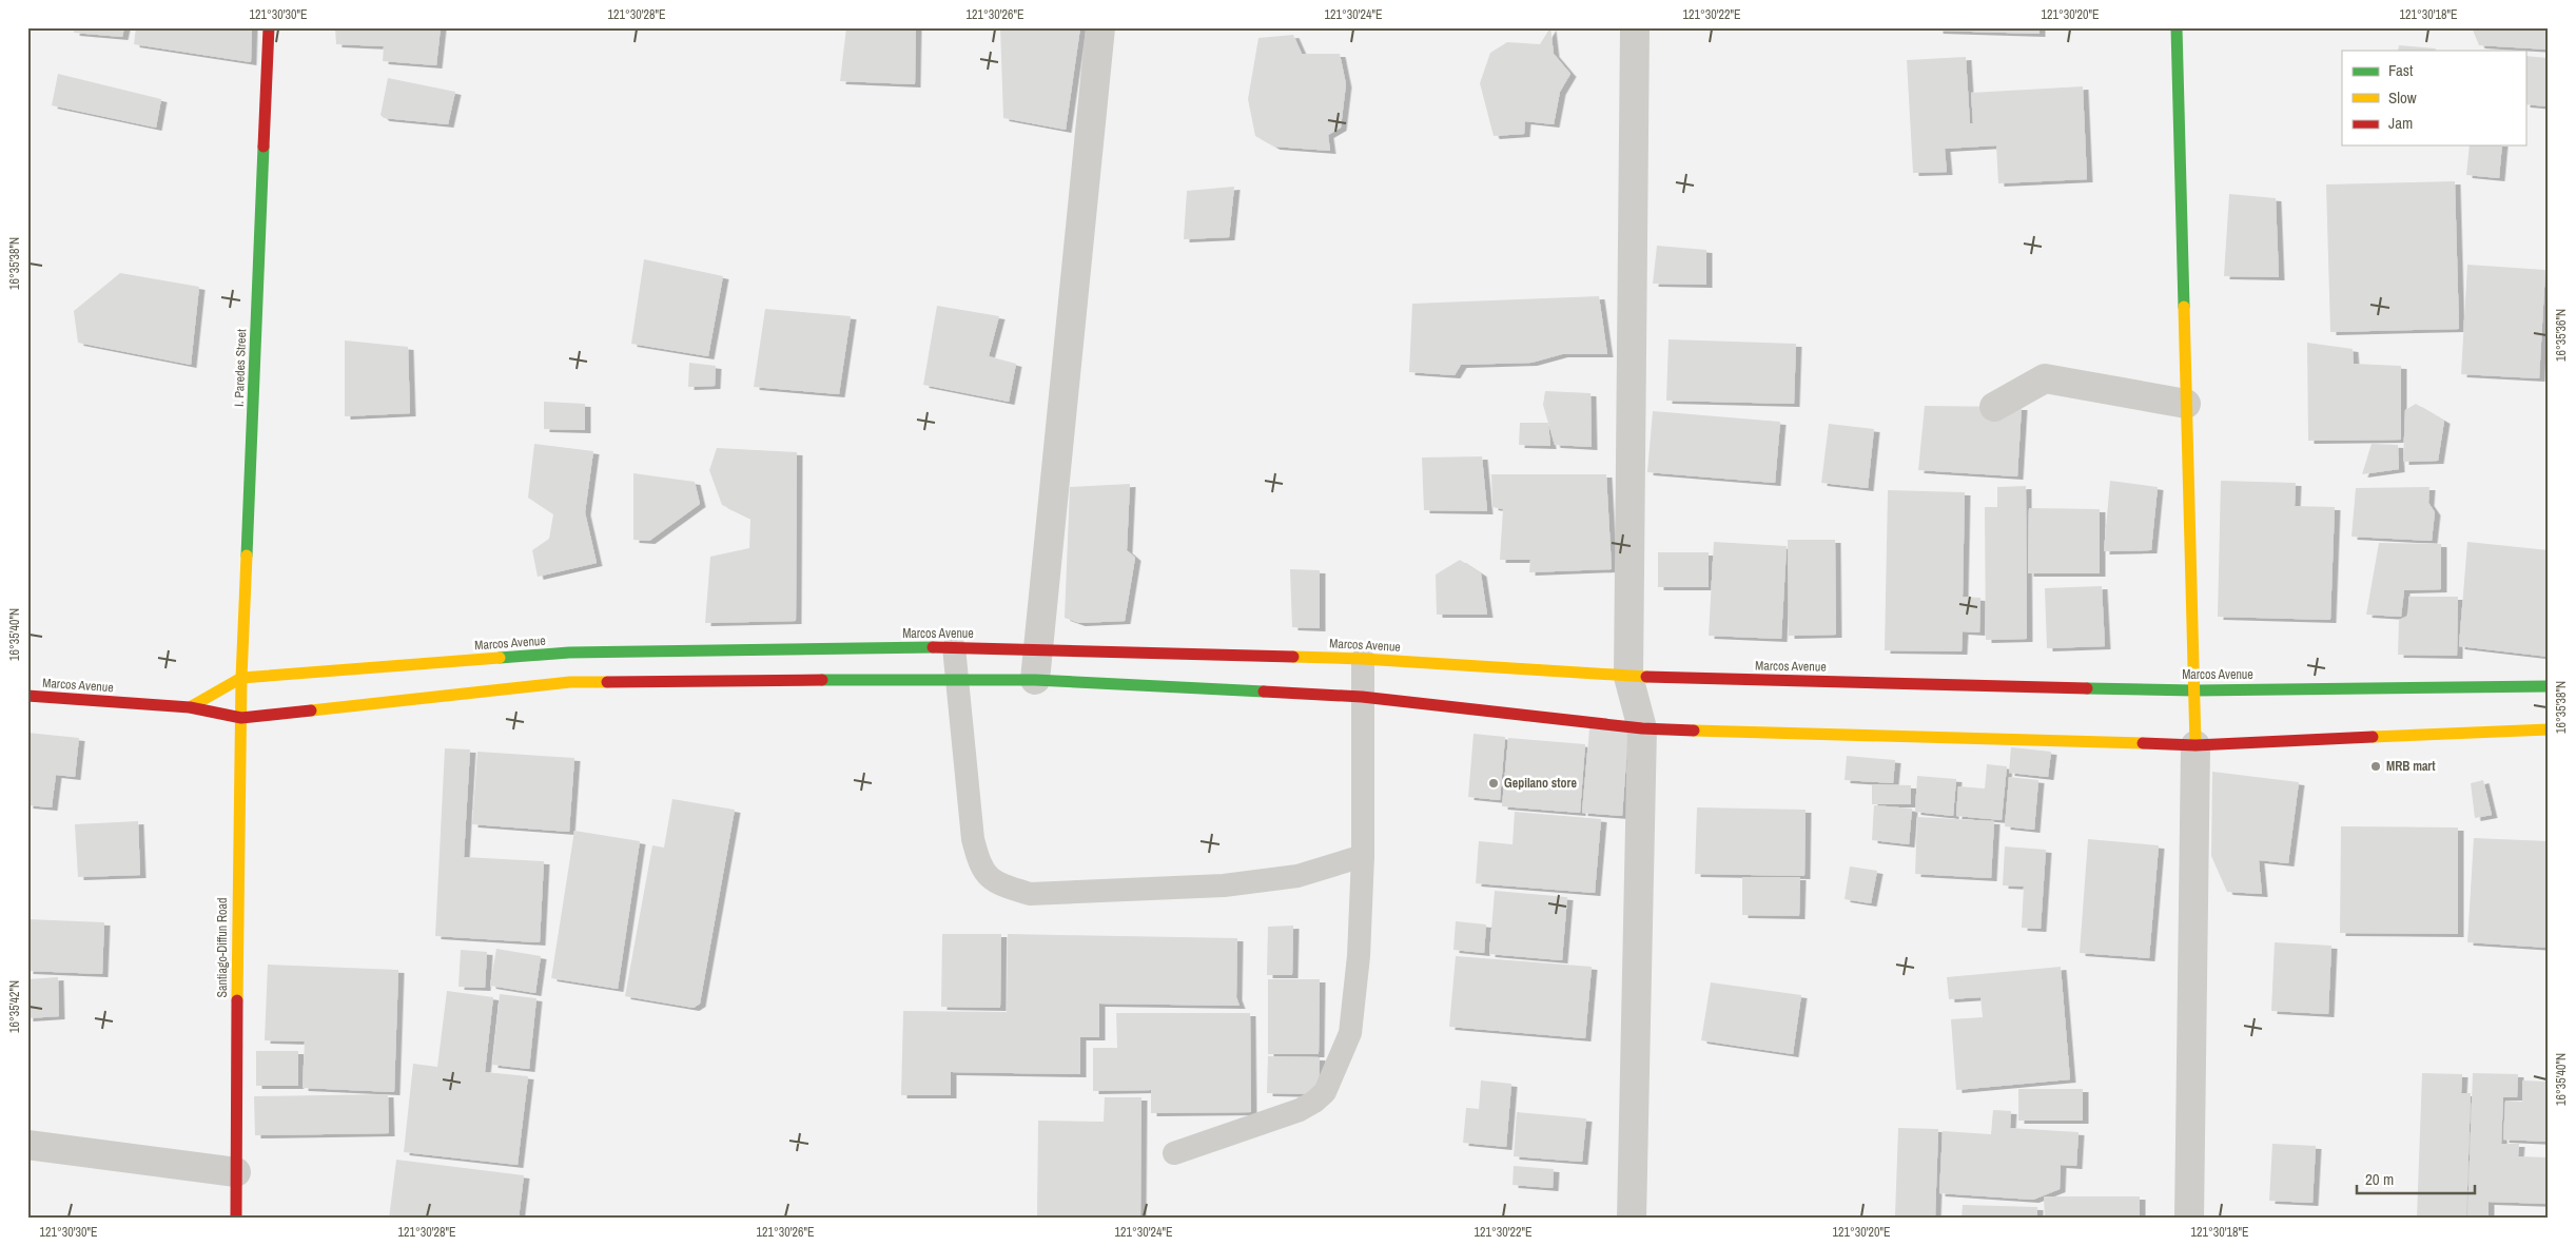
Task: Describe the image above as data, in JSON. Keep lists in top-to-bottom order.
{
  "streets": {
    "main road": ["I. Paredes Street", "Marcos Avenue", "Santiago-Diffun Road"]
  },
  "crossings": [
    ["I. Paredes Street", "Marcos Avenue"],
    ["I. Paredes Street", "Santiago-Diffun Road"],
    ["Marcos Avenue", "Santiago-Diffun Road"]
  ],
  "places": ["MRB mart", "Gepilano store"],
  "legend": ["Fast", "Slow", "Jam"],
  "scale_bar": "20 m",
  "coordinates": [
    "121°30'30\"E",
    "121°30'28\"E",
    "121°30'26\"E",
    "121°30'24\"E",
    "121°30'22\"E",
    "121°30'20\"E",
    "121°30'18\"E",
    "16°35'38\"N",
    "16°35'36\"N",
    "16°35'40\"N",
    "16°35'42\"N"
  ]
}
